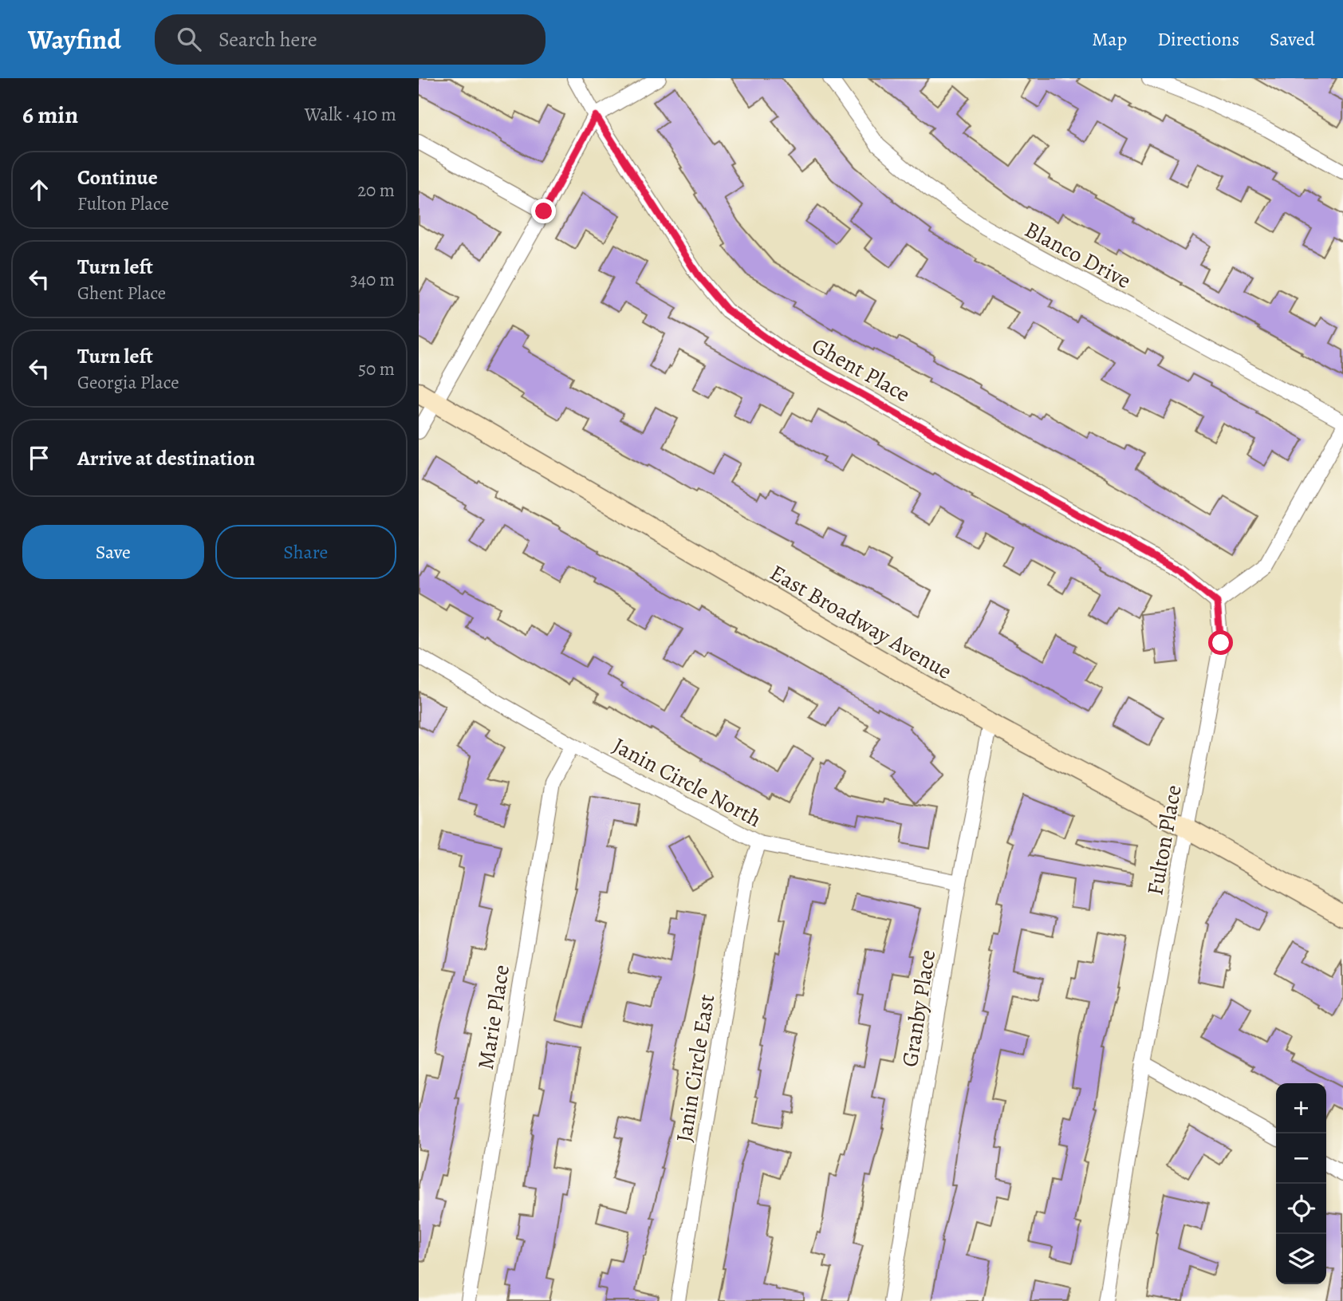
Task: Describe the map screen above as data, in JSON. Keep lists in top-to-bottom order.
{
  "streets": {
    "street": [
      "Blanco Drive",
      "Ghent Place",
      "East Broadway Avenue",
      "Janin Circle North",
      "Fulton Place",
      "Granby Place",
      "Marie Place",
      "Janin Circle East"
    ]
  },
  "crossings": [
    ["Ghent Place", "Fulton Place"],
    ["East Broadway Avenue", "Fulton Place"],
    ["East Broadway Avenue", "Granby Place"],
    ["Janin Circle North", "Granby Place"],
    ["Janin Circle North", "Marie Place"],
    ["Janin Circle North", "Janin Circle East"]
  ],
  "page": {
    "header": "Wayfind",
    "search": "Search here",
    "nav": ["Map", "Directions", "Saved"],
    "heading": ["6 min", "Walk · 410 m"],
    "list": [
      ["Continue", "Fulton Place", "20 m"],
      ["Turn left", "Ghent Place", "340 m"],
      ["Turn left", "Georgia Place", "50 m"],
      "Arrive at destination"
    ],
    "buttons": ["Save", "Share"],
    "map_buttons": ["+", "−"]
  }
}
